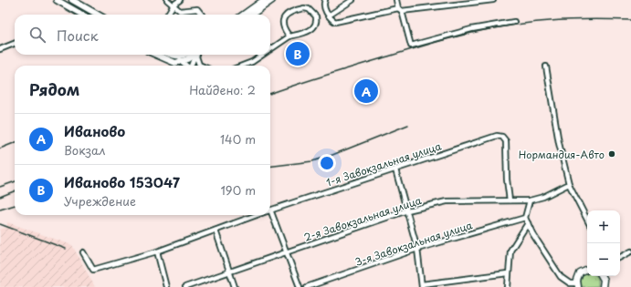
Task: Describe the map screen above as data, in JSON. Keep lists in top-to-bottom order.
{
  "streets": {
    "street": ["1-я Завокзальная улица", "2-я Завокзальная улица", "3-я Завокзальная улица"]
  },
  "crossings": [
    ["1-я Завокзальная улица", "2-я Завокзальная улица"]
  ],
  "places": ["Нормандия-Авто"],
  "page": {
    "search": "Поиск",
    "pins": ["B", "A"],
    "heading": ["Рядом", "Найдено: 2"],
    "list": [
      {
        "mark": "A",
        "name": "Иваново",
        "note": "Вокзал",
        "value": "140 m"
      },
      {
        "mark": "B",
        "name": "Иваново 153047",
        "note": "Учреждение",
        "value": "190 m"
      }
    ],
    "map_buttons": ["+", "−"]
  }
}
